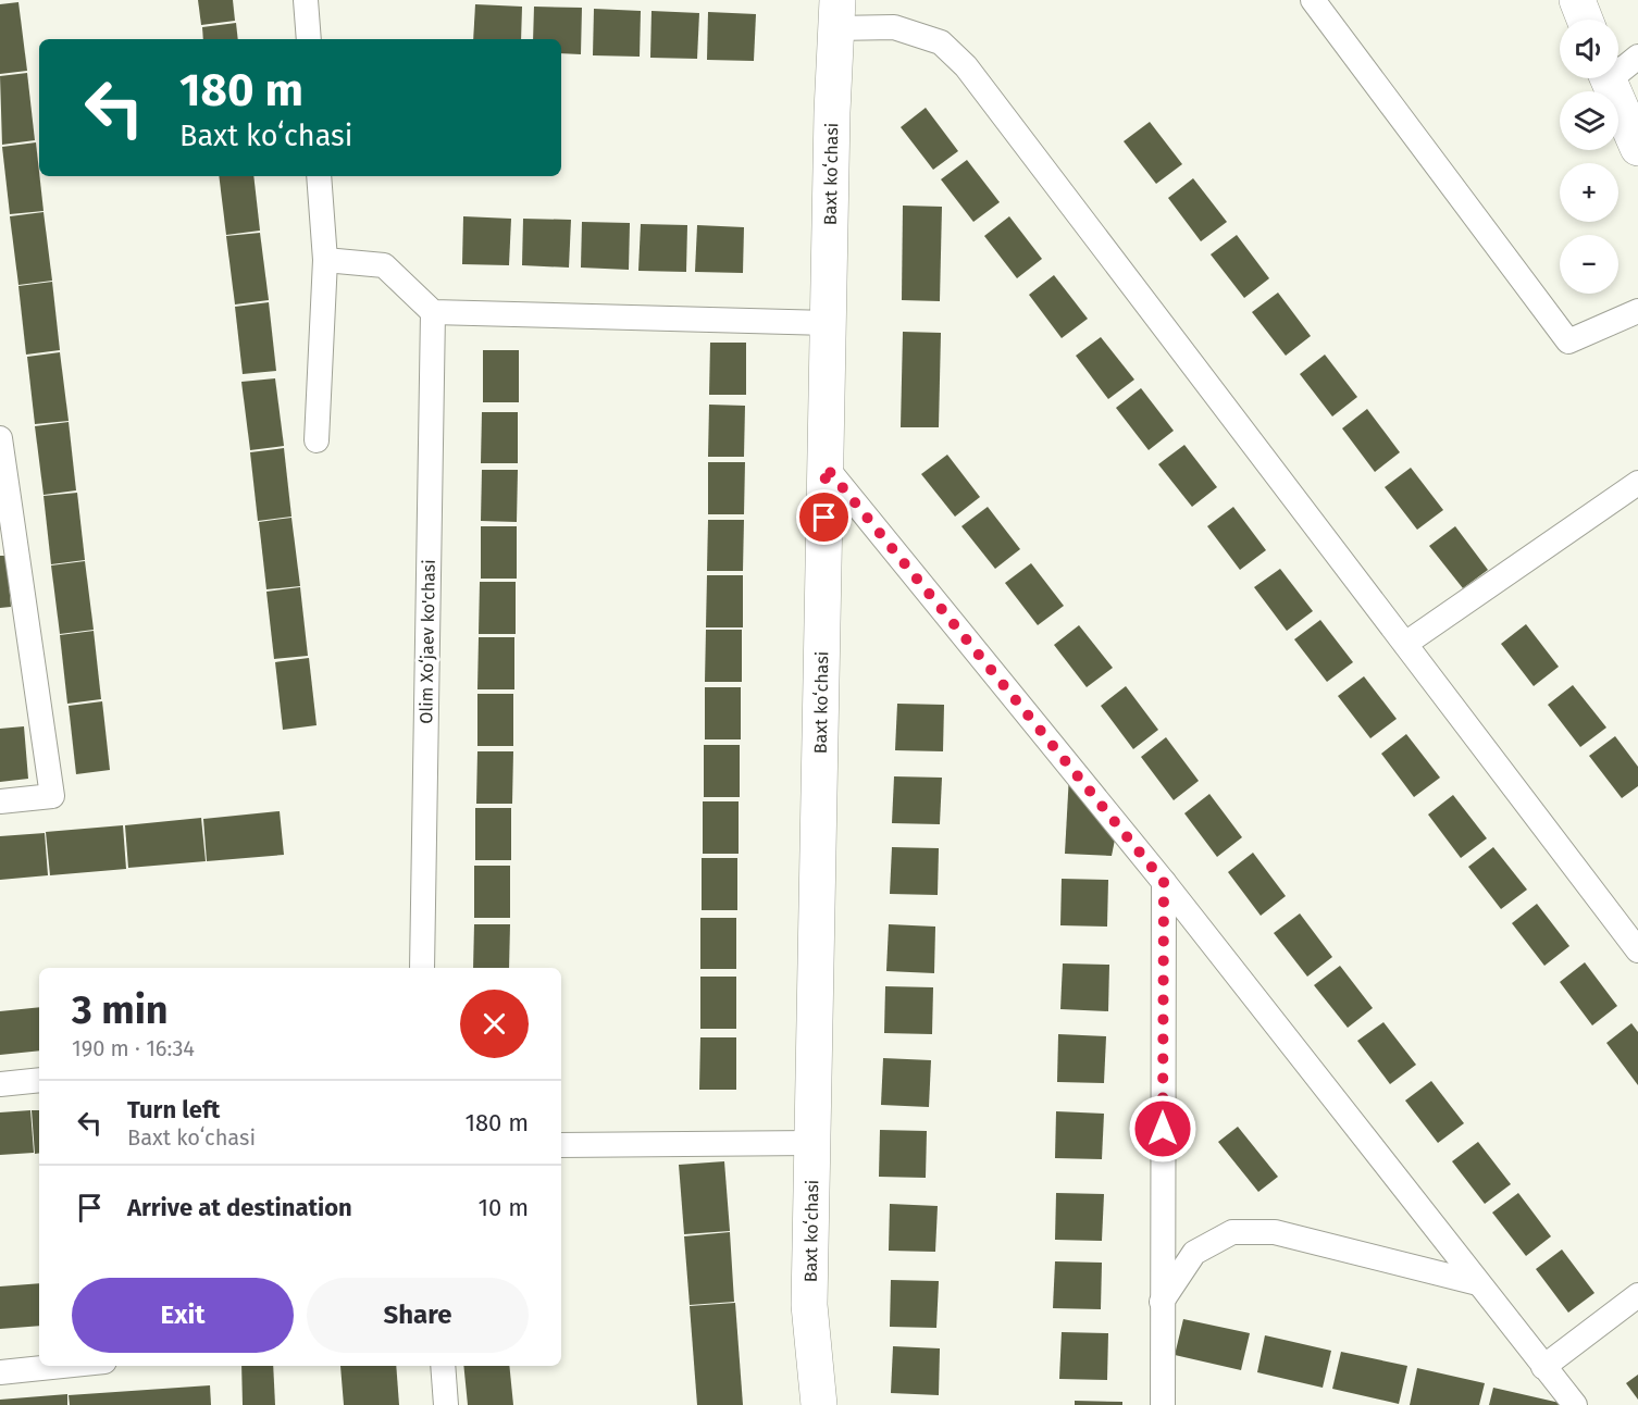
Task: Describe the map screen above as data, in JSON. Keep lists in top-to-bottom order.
{
  "streets": {
    "main road": ["Baxt koʻchasi"],
    "street": ["Olim Xoʻjaev ko'chasi"]
  },
  "page": {
    "map_buttons": ["+", "−"],
    "turn": ["180 m", "Baxt koʻchasi"],
    "heading": ["3 min", "190 m · 16:34"],
    "list": [
      {
        "name": "Turn left",
        "note": "Baxt koʻchasi",
        "value": "180 m"
      },
      {
        "name": "Arrive at destination",
        "value": "10 m"
      }
    ],
    "buttons": ["Exit", "Share"]
  }
}
